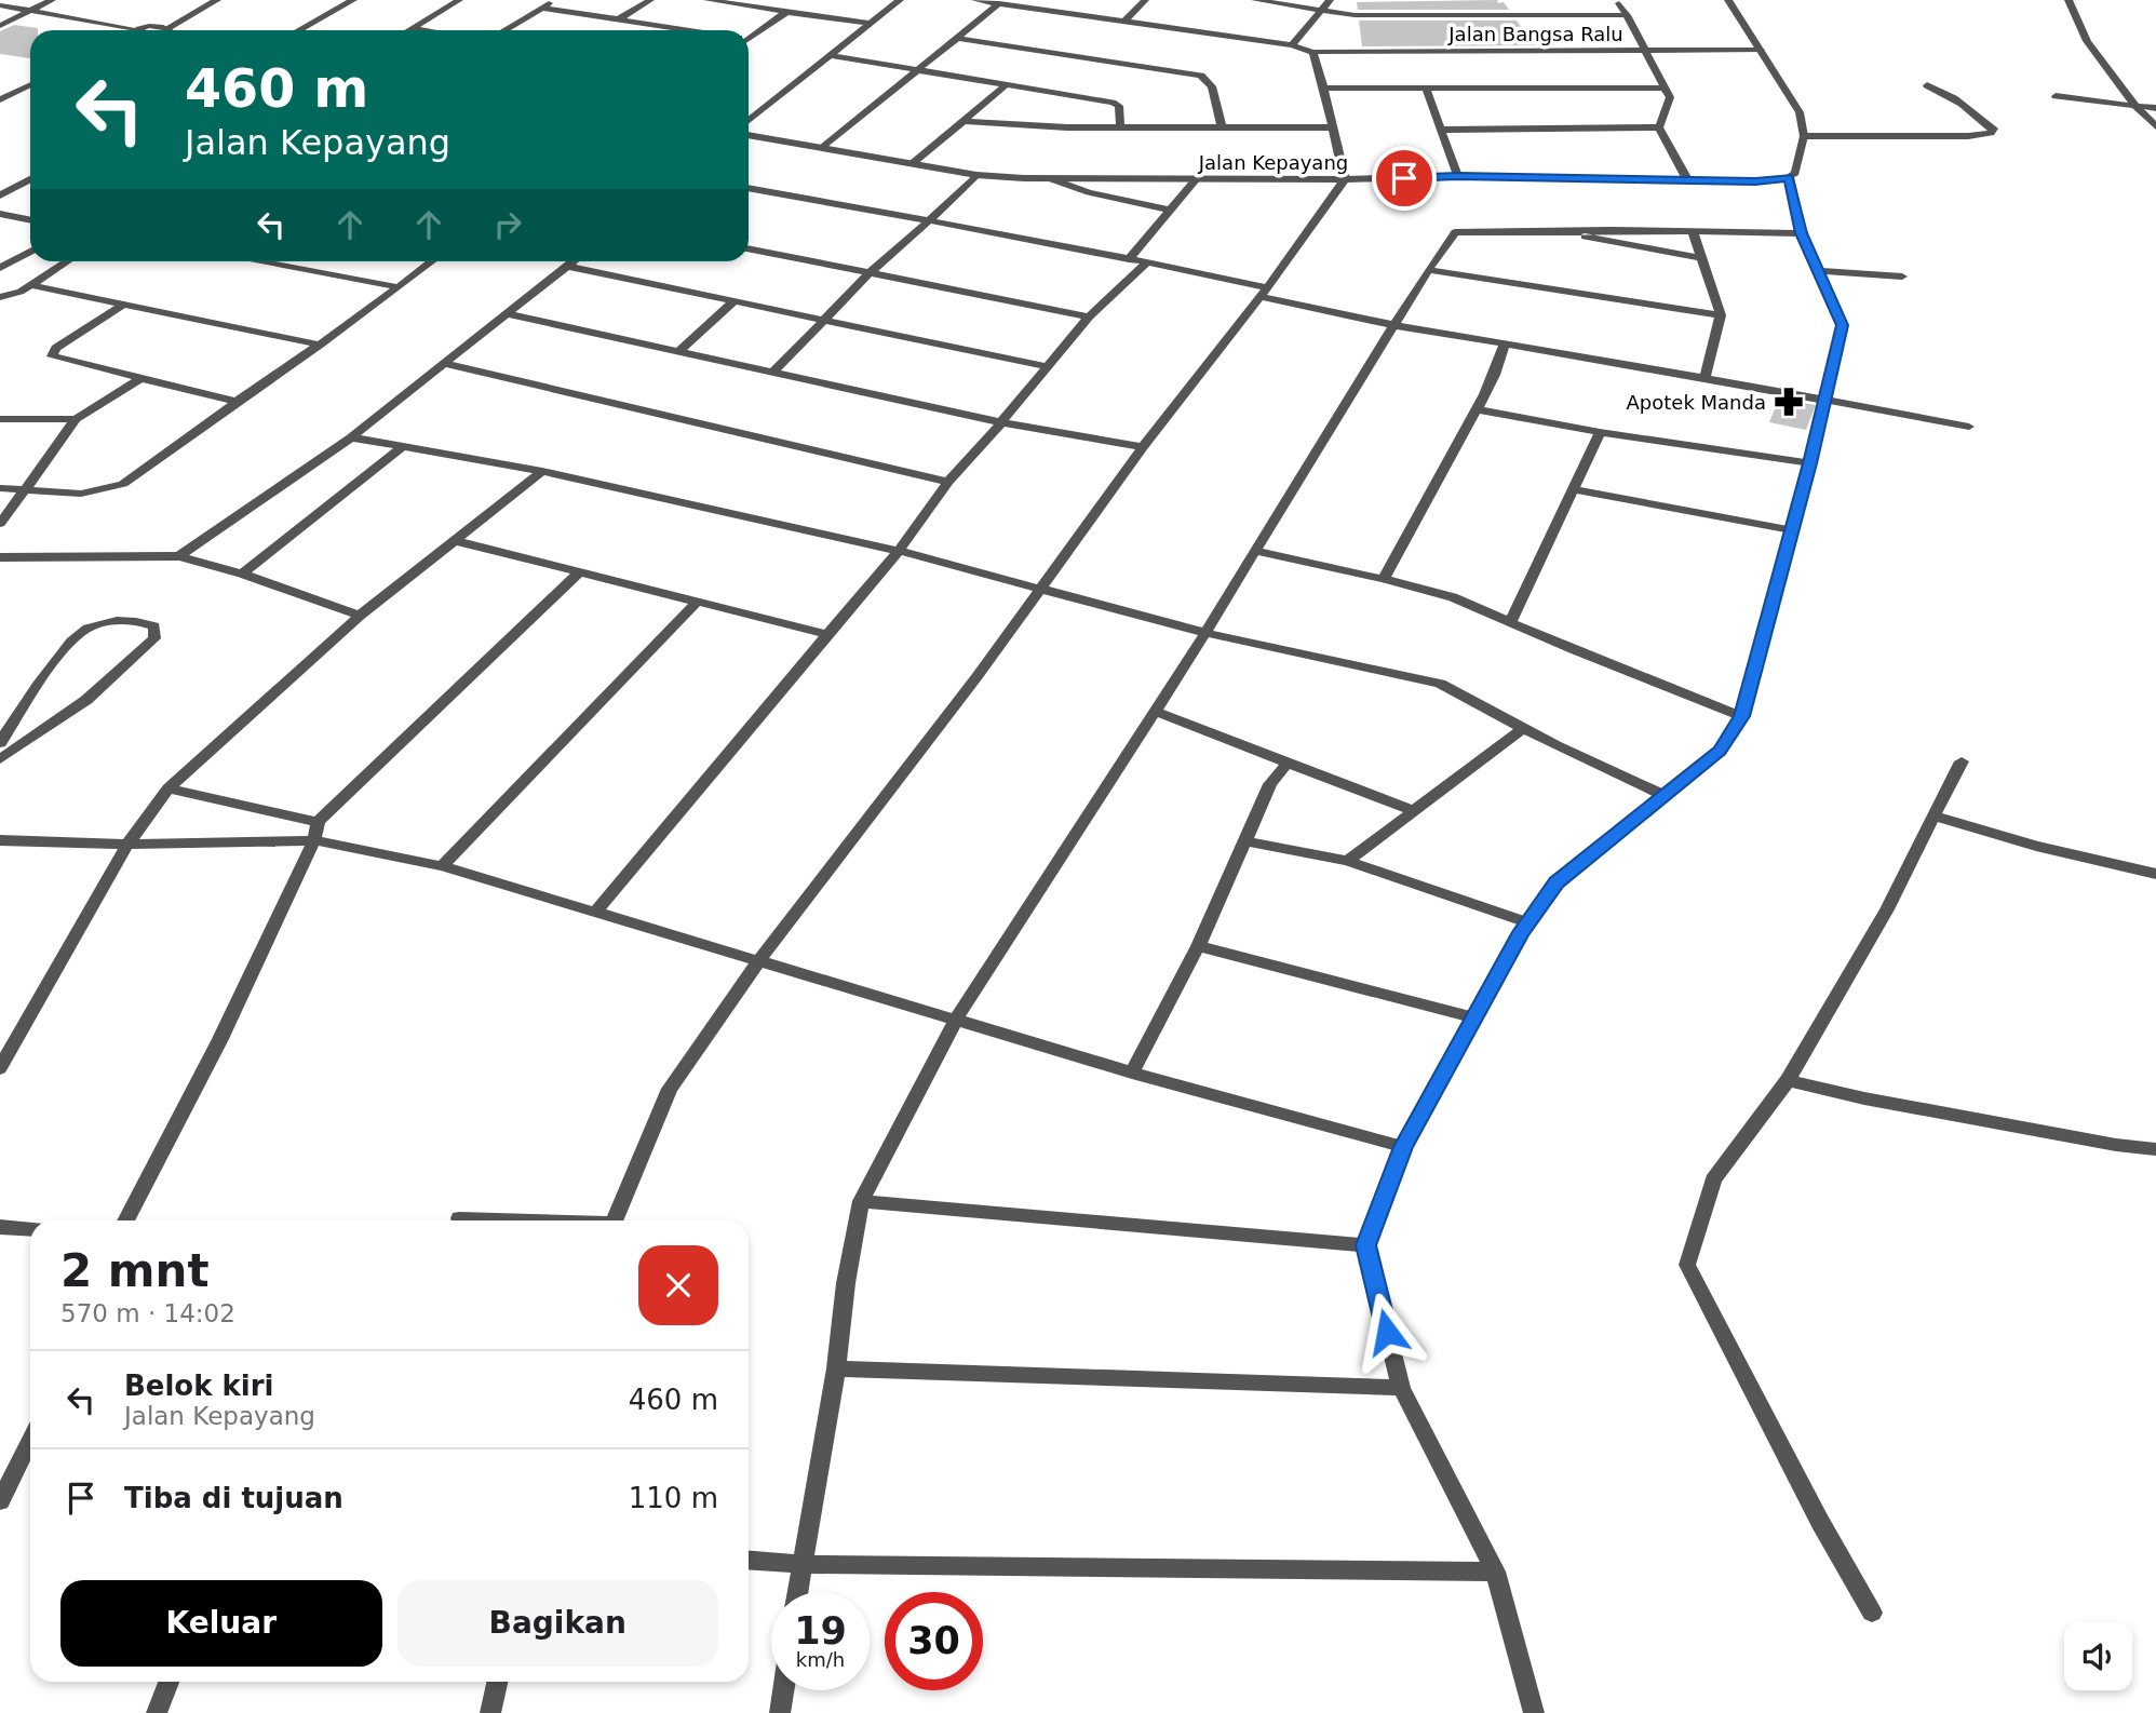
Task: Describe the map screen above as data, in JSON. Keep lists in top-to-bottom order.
{
  "streets": {
    "street": ["Jalan Bangsa Ralu", "Jalan Kepayang"]
  },
  "places": {
    "pharmacy": ["Apotek Manda"]
  },
  "page": {
    "turn": ["460 m", "Jalan Kepayang"],
    "heading": ["2 mnt", "570 m · 14:02"],
    "list": [
      {
        "name": "Belok kiri",
        "note": "Jalan Kepayang",
        "value": "460 m"
      },
      {
        "name": "Tiba di tujuan",
        "value": "110 m"
      }
    ],
    "buttons": ["Keluar", "Bagikan"],
    "speed": "19 km/h",
    "limit": "30"
  }
}
